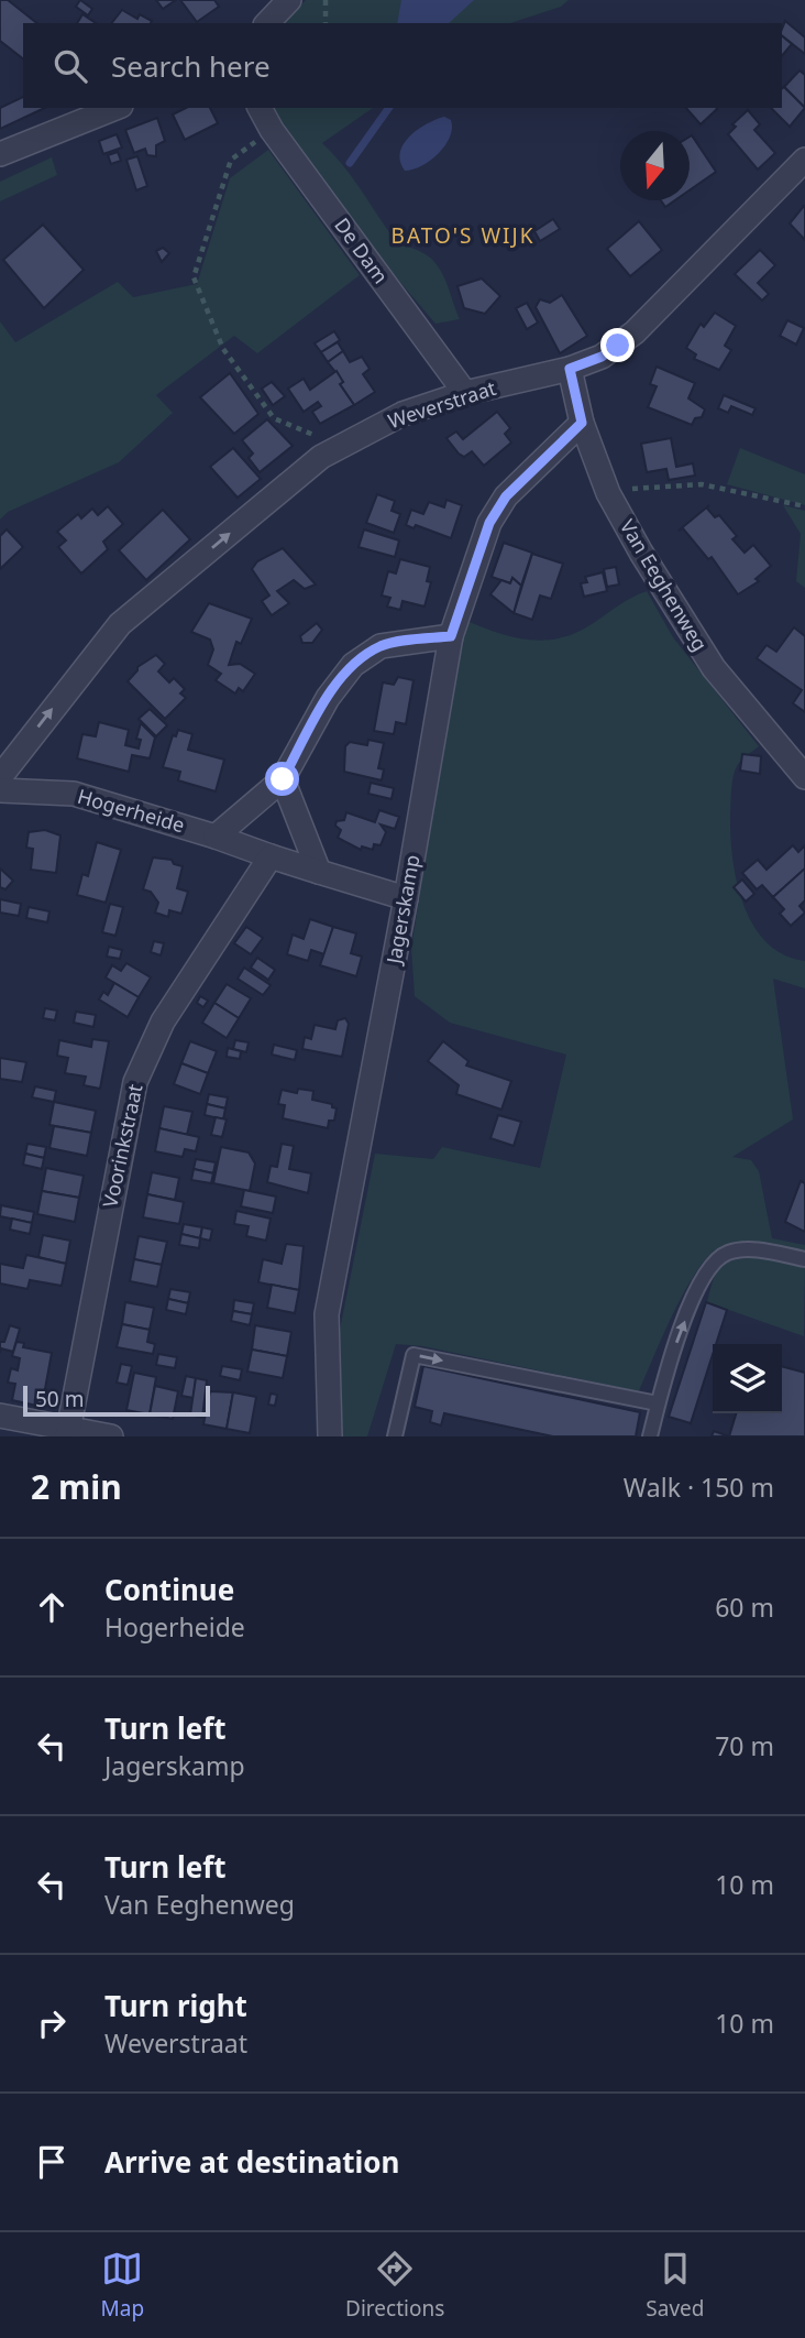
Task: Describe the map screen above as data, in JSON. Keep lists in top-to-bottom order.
{
  "streets": {
    "street": [
      "De Dam",
      "Weverstraat",
      "Van Eeghenweg",
      "Hogerheide",
      "Jagerskamp",
      "Voorinkstraat"
    ]
  },
  "crossings": [
    ["De Dam", "Weverstraat"],
    ["Weverstraat", "Van Eeghenweg"],
    ["Van Eeghenweg", "Jagerskamp"],
    ["Hogerheide", "Voorinkstraat"]
  ],
  "districts": ["BATO'S WIJK"],
  "scale_bar": "50 m",
  "north": "bottom",
  "page": {
    "search": "Search here",
    "scale": "50 m",
    "heading": ["2 min", "Walk · 150 m"],
    "list": [
      ["Continue", "Hogerheide", "60 m"],
      ["Turn left", "Jagerskamp", "70 m"],
      ["Turn left", "Van Eeghenweg", "10 m"],
      ["Turn right", "Weverstraat", "10 m"],
      "Arrive at destination"
    ],
    "nav": ["Map", "Directions", "Saved"]
  }
}
